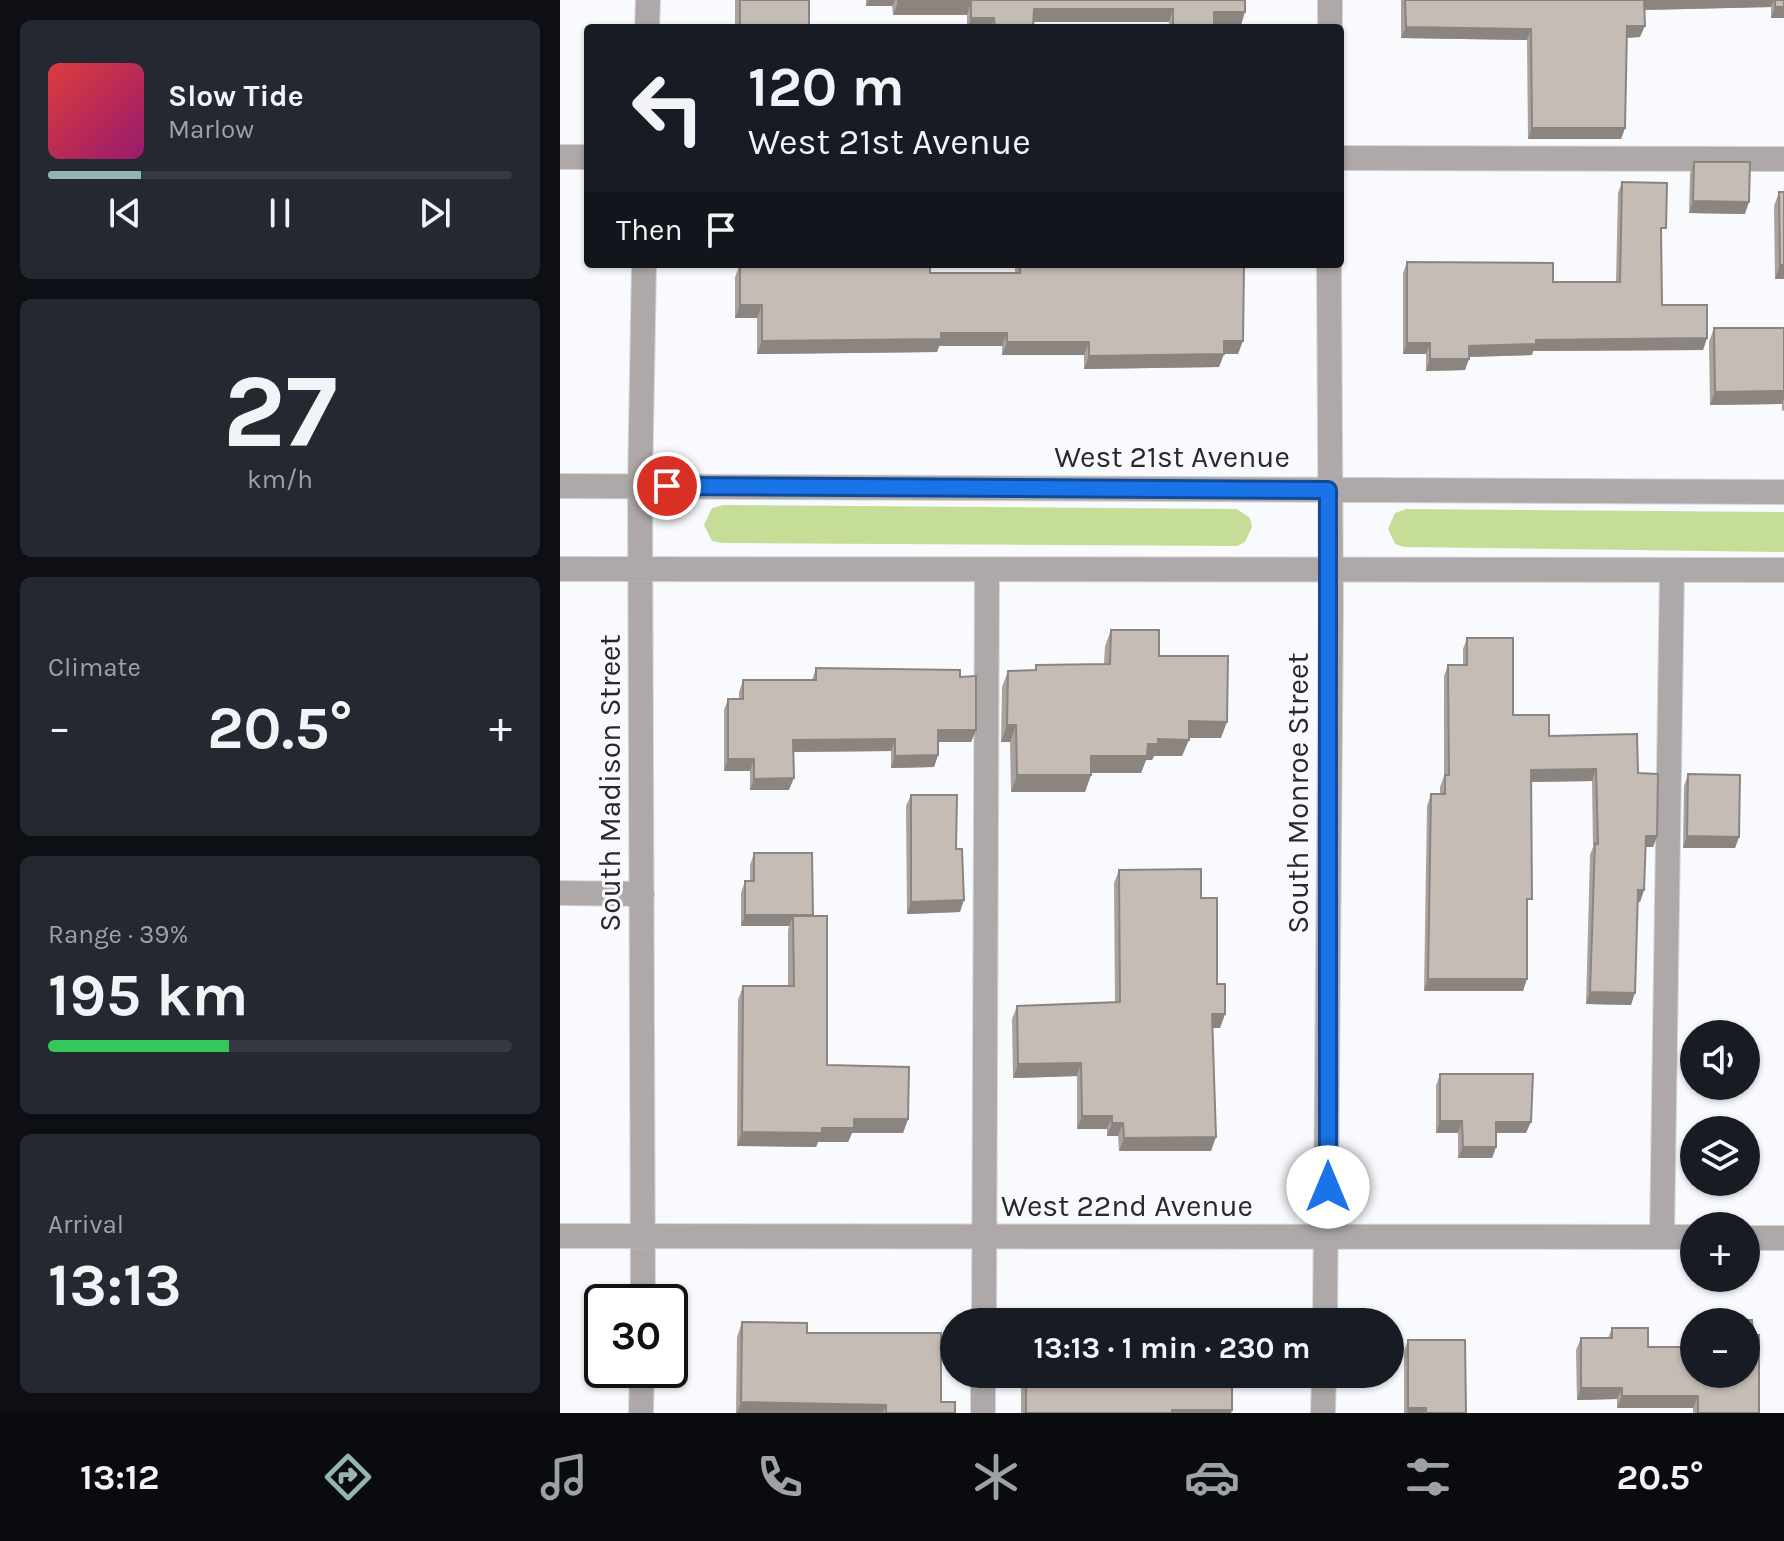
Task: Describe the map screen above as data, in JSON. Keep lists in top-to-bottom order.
{
  "streets": {
    "street": [
      "West 21st Avenue",
      "South Madison Street",
      "South Monroe Street",
      "West 22nd Avenue"
    ]
  },
  "crossings": [
    ["West 21st Avenue", "South Madison Street"],
    ["West 21st Avenue", "South Monroe Street"],
    ["South Madison Street", "West 22nd Avenue"],
    ["South Monroe Street", "West 22nd Avenue"]
  ],
  "page": {
    "turn": ["120 m", "West 21st Avenue"],
    "song": ["Slow Tide", "Marlow"],
    "then": "Then",
    "tile": [
      ["27", "km/h"],
      "Climate",
      ["Range · 39%", "195 km"],
      ["Arrival", "13:13"]
    ],
    "heat": ["−", "20.5°", "+"],
    "map_buttons": ["+", "−"],
    "limit": "30",
    "trip": "13:13 · 1 min · 230 m",
    "tabs": ["13:12", "20.5°"]
  }
}
